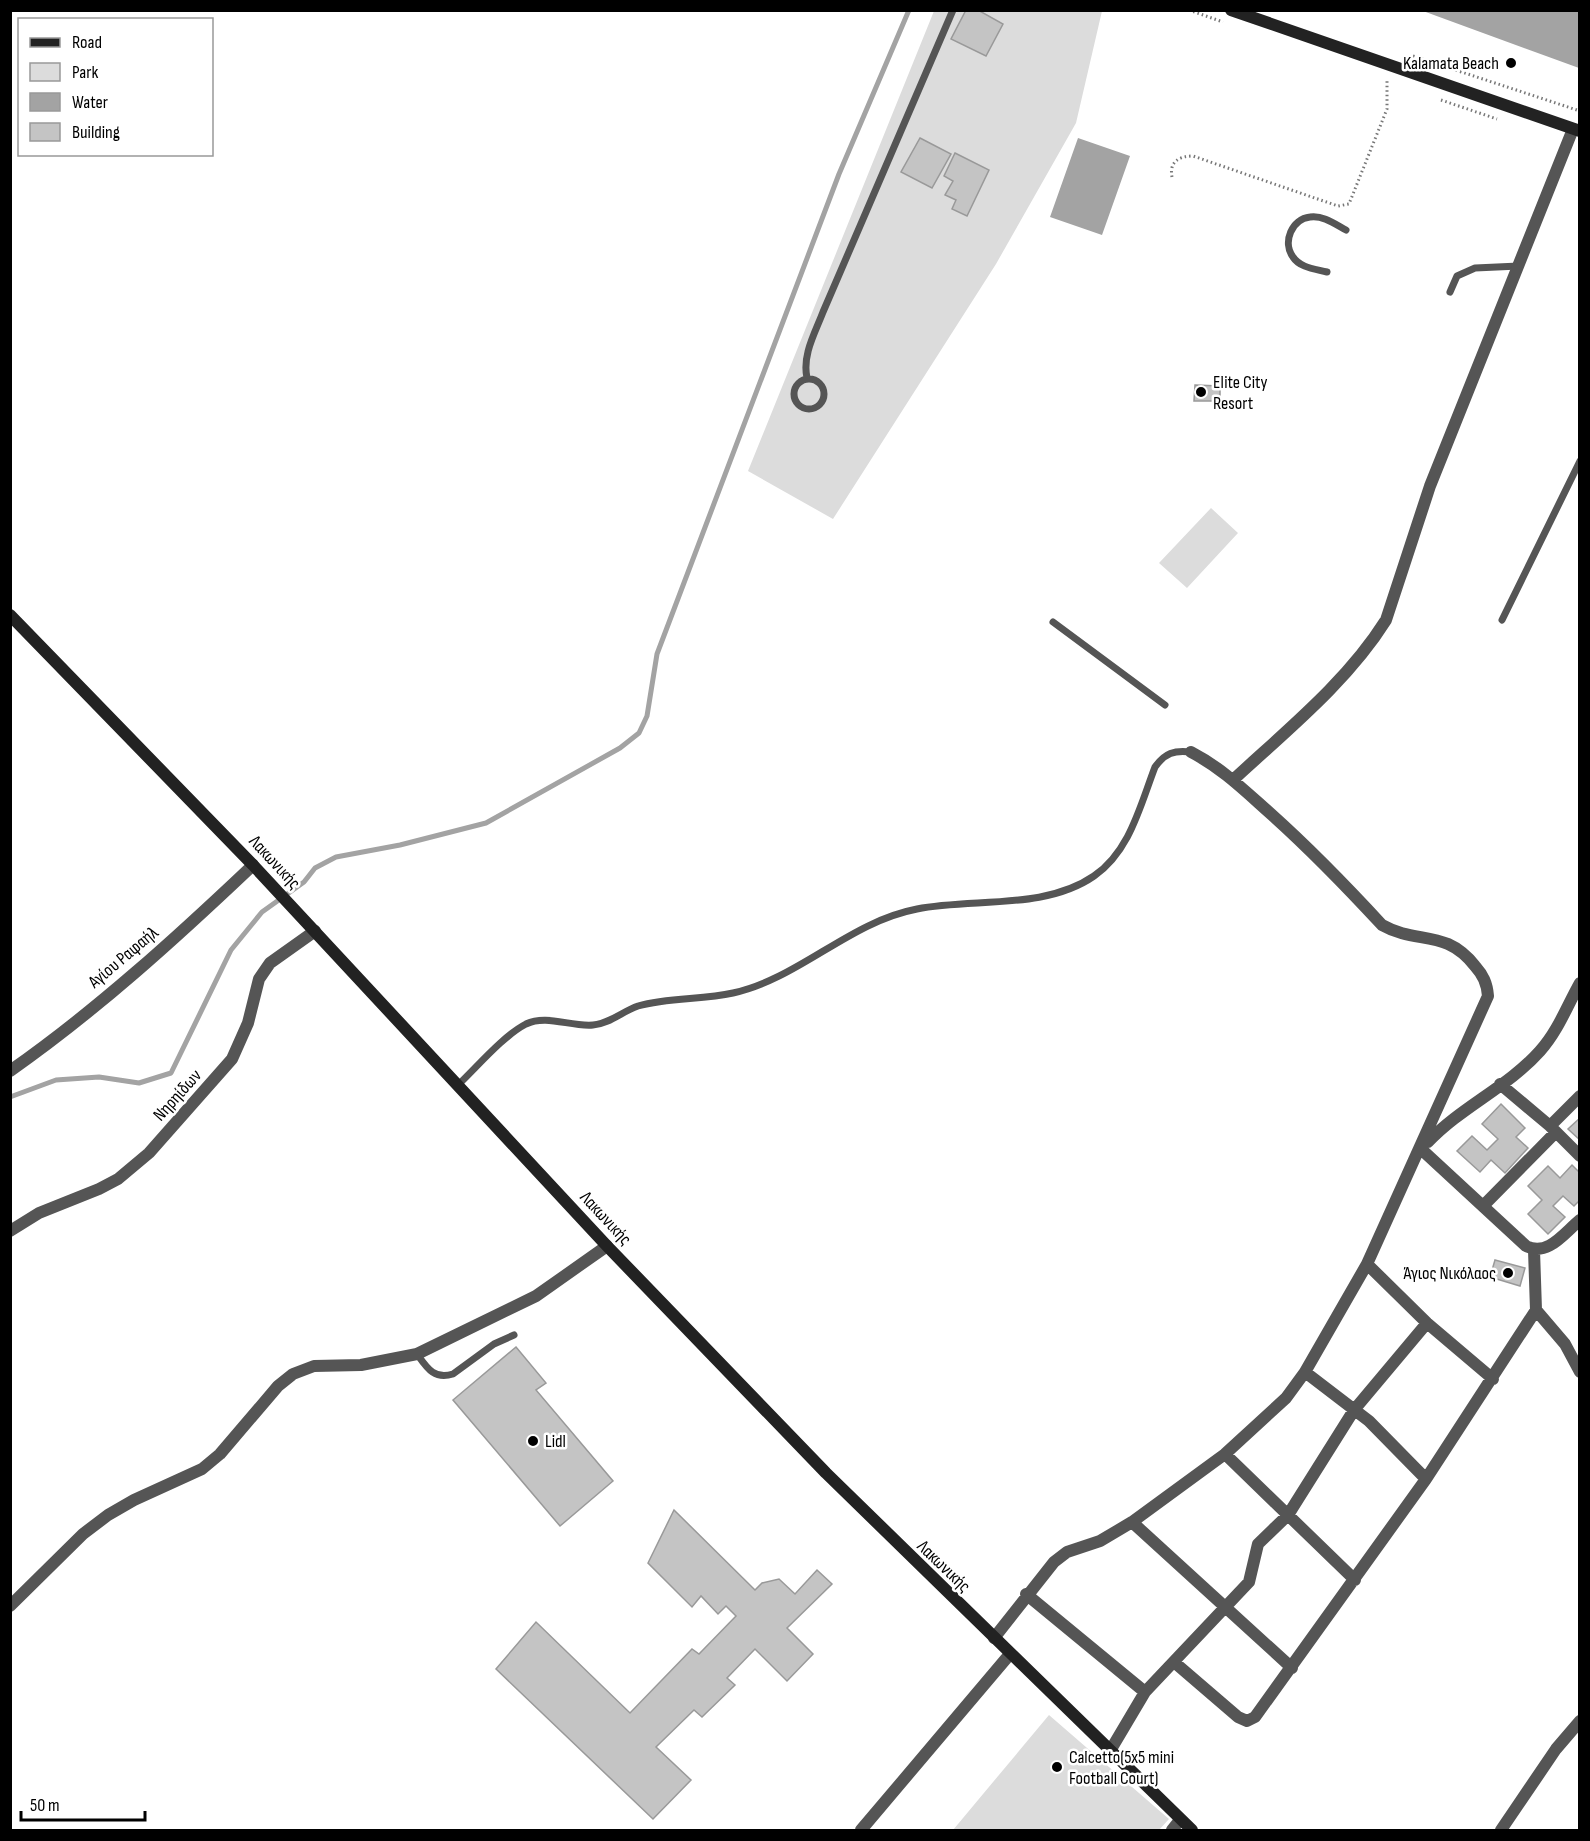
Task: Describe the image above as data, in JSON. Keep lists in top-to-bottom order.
{
  "streets": {
    "main road": ["Λακωνικής"],
    "street": ["Αγίου Ραφαήλ", "Νηρηίδων"]
  },
  "crossings": [
    ["Λακωνικής", "Αγίου Ραφαήλ"],
    ["Λακωνικής", "Νηρηίδων"]
  ],
  "places": [
    "Kalamata Beach",
    "Elite City Resort",
    "Άγιος Νικόλαος",
    "Lidl",
    "Calcetto(5x5 mini Football Court)"
  ],
  "legend": [
    "Road",
    "Park",
    "Water",
    "Building"
  ],
  "scale_bar": "50 m"
}
